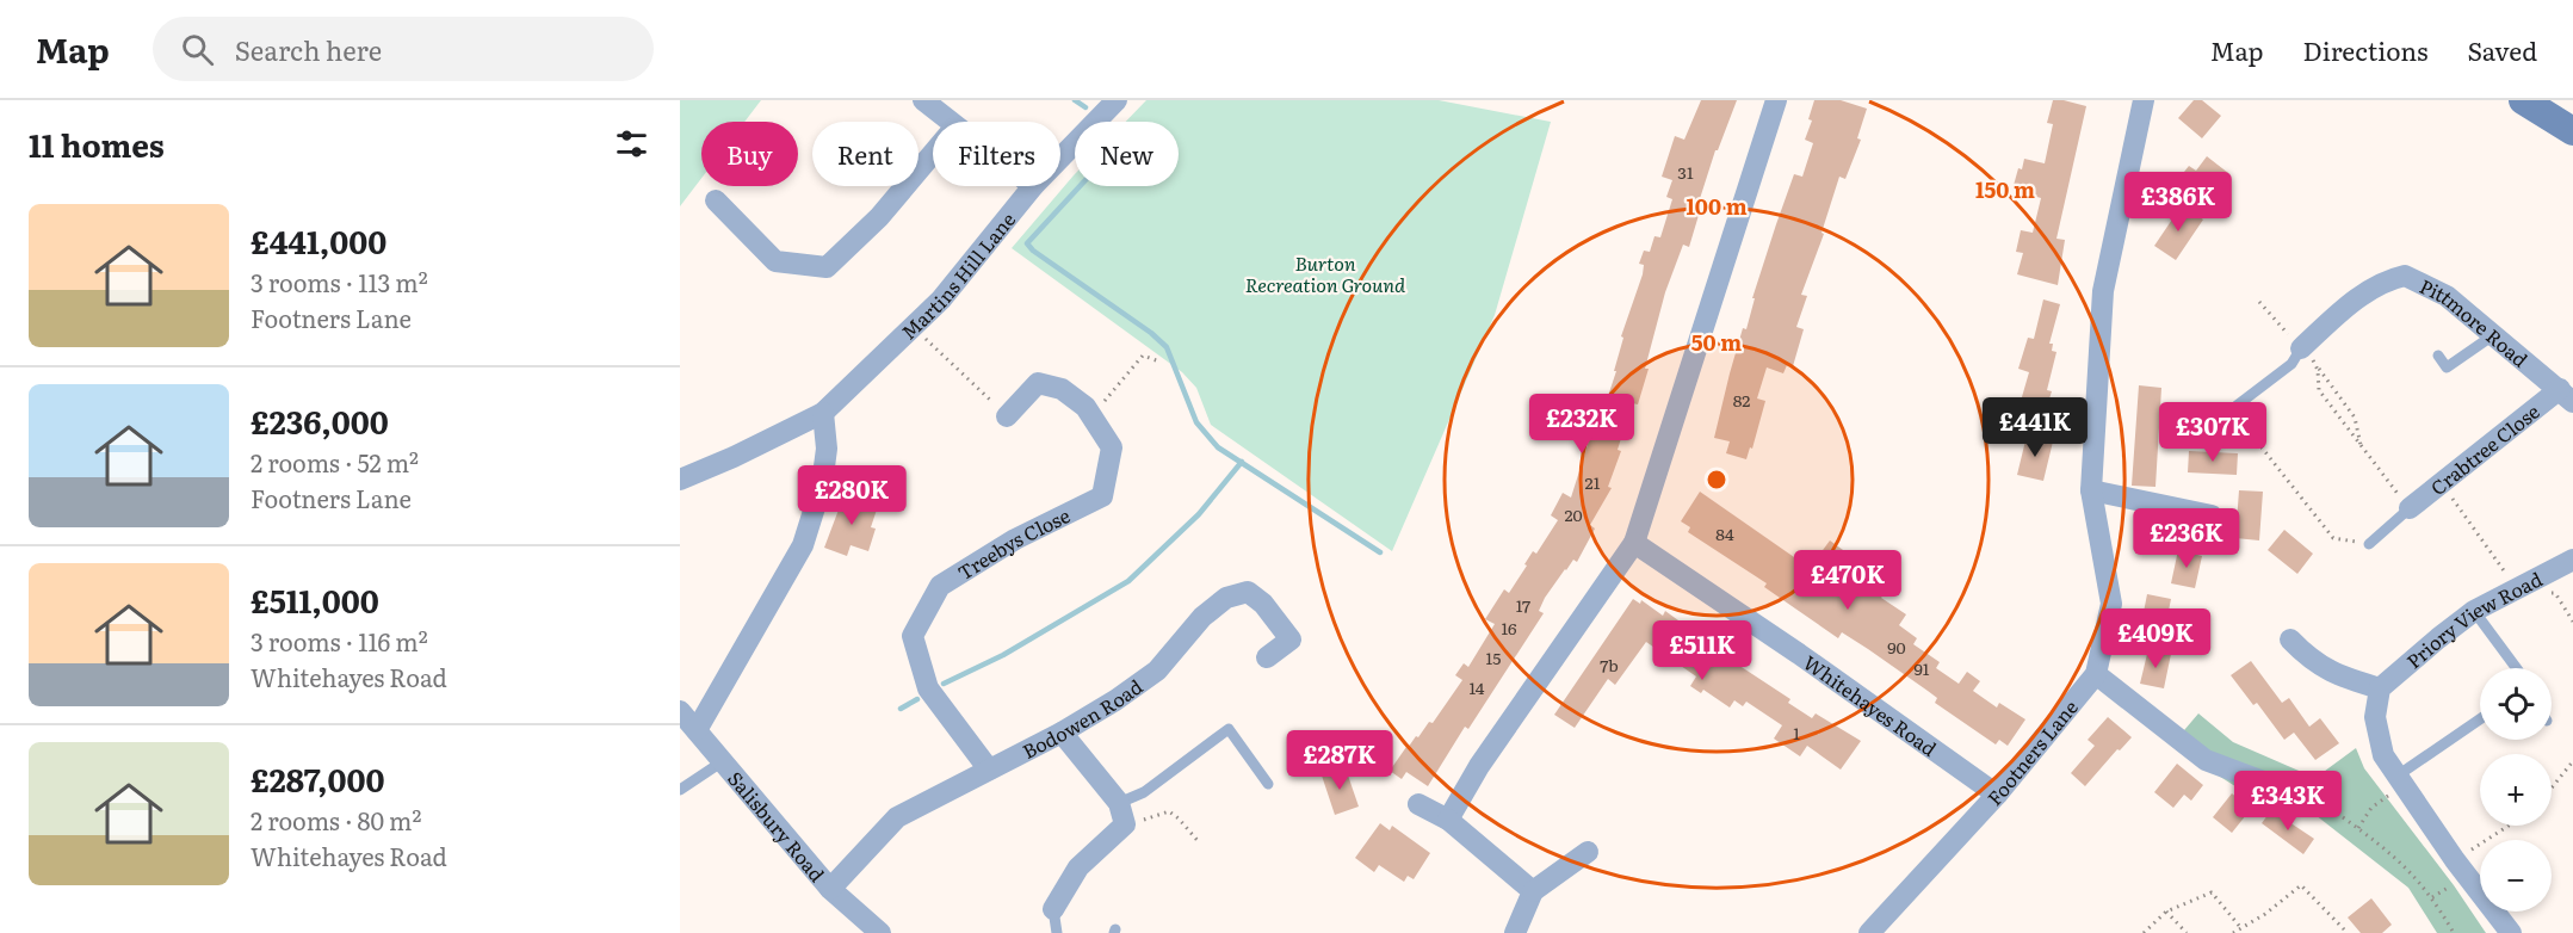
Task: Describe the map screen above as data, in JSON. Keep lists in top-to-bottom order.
{
  "streets": {
    "street": [
      "Martins Hill Lane",
      "Pittmore Road",
      "Crabtree Close",
      "Treebys Close",
      "Priory View Road",
      "Whitehayes Road",
      "Bodowen Road",
      "Footners Lane",
      "Salisbury Road"
    ]
  },
  "crossings": [
    ["Pittmore Road", "Crabtree Close"],
    ["Treebys Close", "Bodowen Road"],
    ["Whitehayes Road", "Footners Lane"],
    ["Bodowen Road", "Salisbury Road"]
  ],
  "parks": ["Burton Recreation Ground"],
  "house_numbers": [
    "31",
    "82",
    "21",
    "20",
    "84",
    "17",
    "16",
    "90",
    "15",
    "7b",
    "91",
    "14",
    "1"
  ],
  "page": {
    "header": "Map",
    "search": "Search here",
    "nav": ["Map", "Directions", "Saved"],
    "heading": "11 homes",
    "chip": [
      "Buy",
      "Rent",
      "Filters",
      "New"
    ],
    "price": [
      "£386K",
      "£232K",
      "£441K",
      "£307K",
      "£280K",
      "£236K",
      "£470K",
      "£409K",
      "£511K",
      "£287K",
      "£343K"
    ],
    "list": [
      {
        "name": "£441,000",
        "note": "3 rooms · 113 m² · Footners Lane"
      },
      {
        "name": "£236,000",
        "note": "2 rooms · 52 m² · Footners Lane"
      },
      {
        "name": "£511,000",
        "note": "3 rooms · 116 m² · Whitehayes Road"
      },
      {
        "name": "£287,000",
        "note": "2 rooms · 80 m² · Whitehayes Road"
      }
    ],
    "map_buttons": ["+", "−"]
  },
  "rings": ["150 m", "100 m", "50 m"]
}
